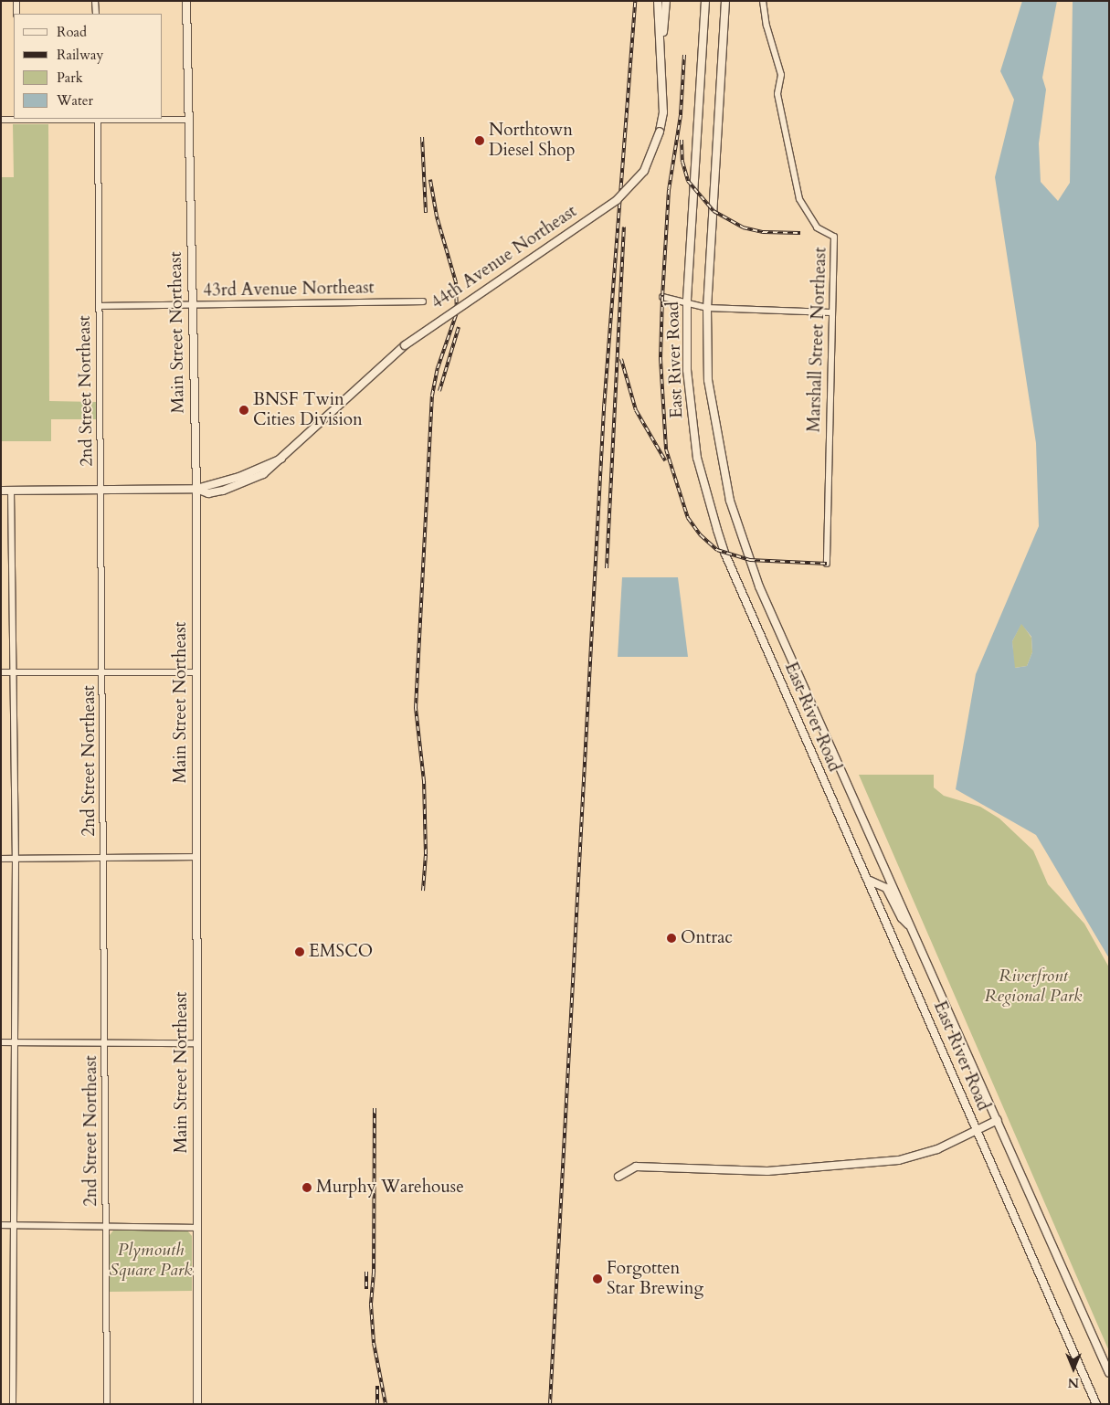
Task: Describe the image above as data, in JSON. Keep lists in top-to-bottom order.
{
  "streets": {
    "street": [
      "44th Avenue Northeast",
      "43rd Avenue Northeast",
      "Main Street Northeast",
      "Marshall Street Northeast",
      "East River Road",
      "2nd Street Northeast"
    ]
  },
  "crossings": [
    ["44th Avenue Northeast", "Main Street Northeast"],
    ["44th Avenue Northeast", "2nd Street Northeast"],
    ["43rd Avenue Northeast", "Main Street Northeast"],
    ["43rd Avenue Northeast", "2nd Street Northeast"]
  ],
  "parks": ["Riverfront Regional Park", "Plymouth Square Park"],
  "places": [
    "Northtown Diesel Shop",
    "BNSF Twin Cities Division",
    "Ontrac",
    "EMSCO",
    "Murphy Warehouse",
    "Forgotten Star Brewing"
  ],
  "legend": [
    "Road",
    "Railway",
    "Park",
    "Water"
  ],
  "north": "bottom"
}
